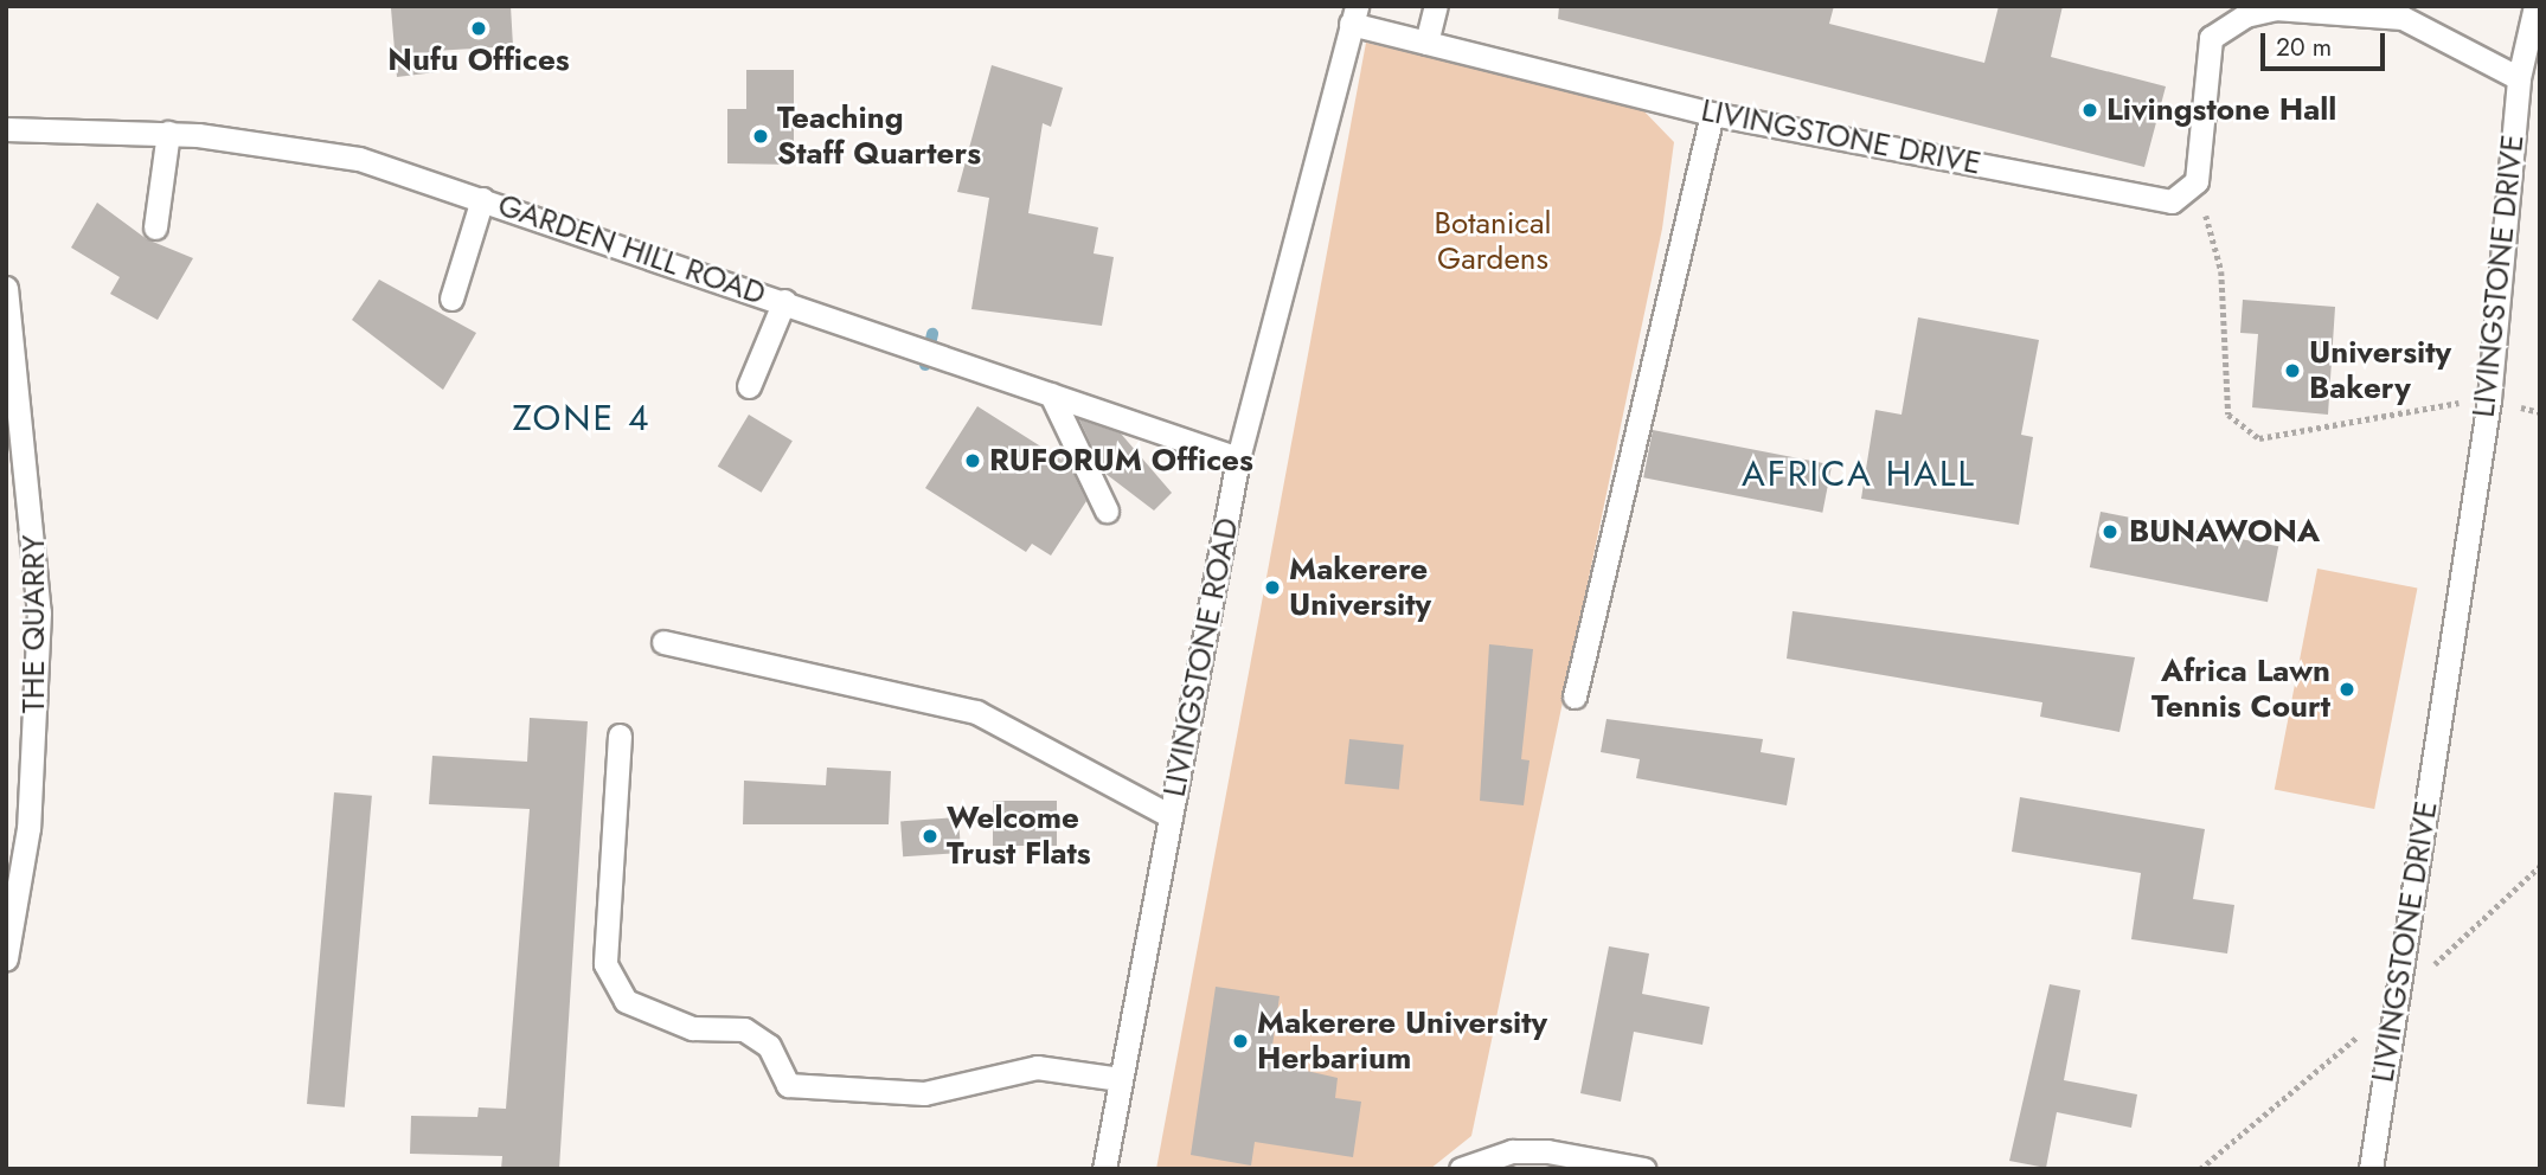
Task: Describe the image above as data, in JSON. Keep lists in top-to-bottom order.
{
  "streets": {
    "lane": [
      "LIVINGSTONE DRIVE",
      "GARDEN HILL ROAD",
      "THE QUARRY",
      "LIVINGSTONE ROAD"
    ]
  },
  "crossings": [
    ["LIVINGSTONE DRIVE", "LIVINGSTONE ROAD"],
    ["GARDEN HILL ROAD", "LIVINGSTONE ROAD"]
  ],
  "districts": ["ZONE 4", "AFRICA HALL"],
  "parks": ["Botanical Gardens"],
  "places": [
    "Nufu Offices",
    "Livingstone Hall",
    "Teaching Staff Quarters",
    "University Bakery",
    "RUFORUM Offices",
    "BUNAWONA",
    "Makerere University",
    "Africa Lawn Tennis Court",
    "Welcome Trust Flats",
    "Makerere University Herbarium"
  ],
  "scale_bar": "20 m"
}
